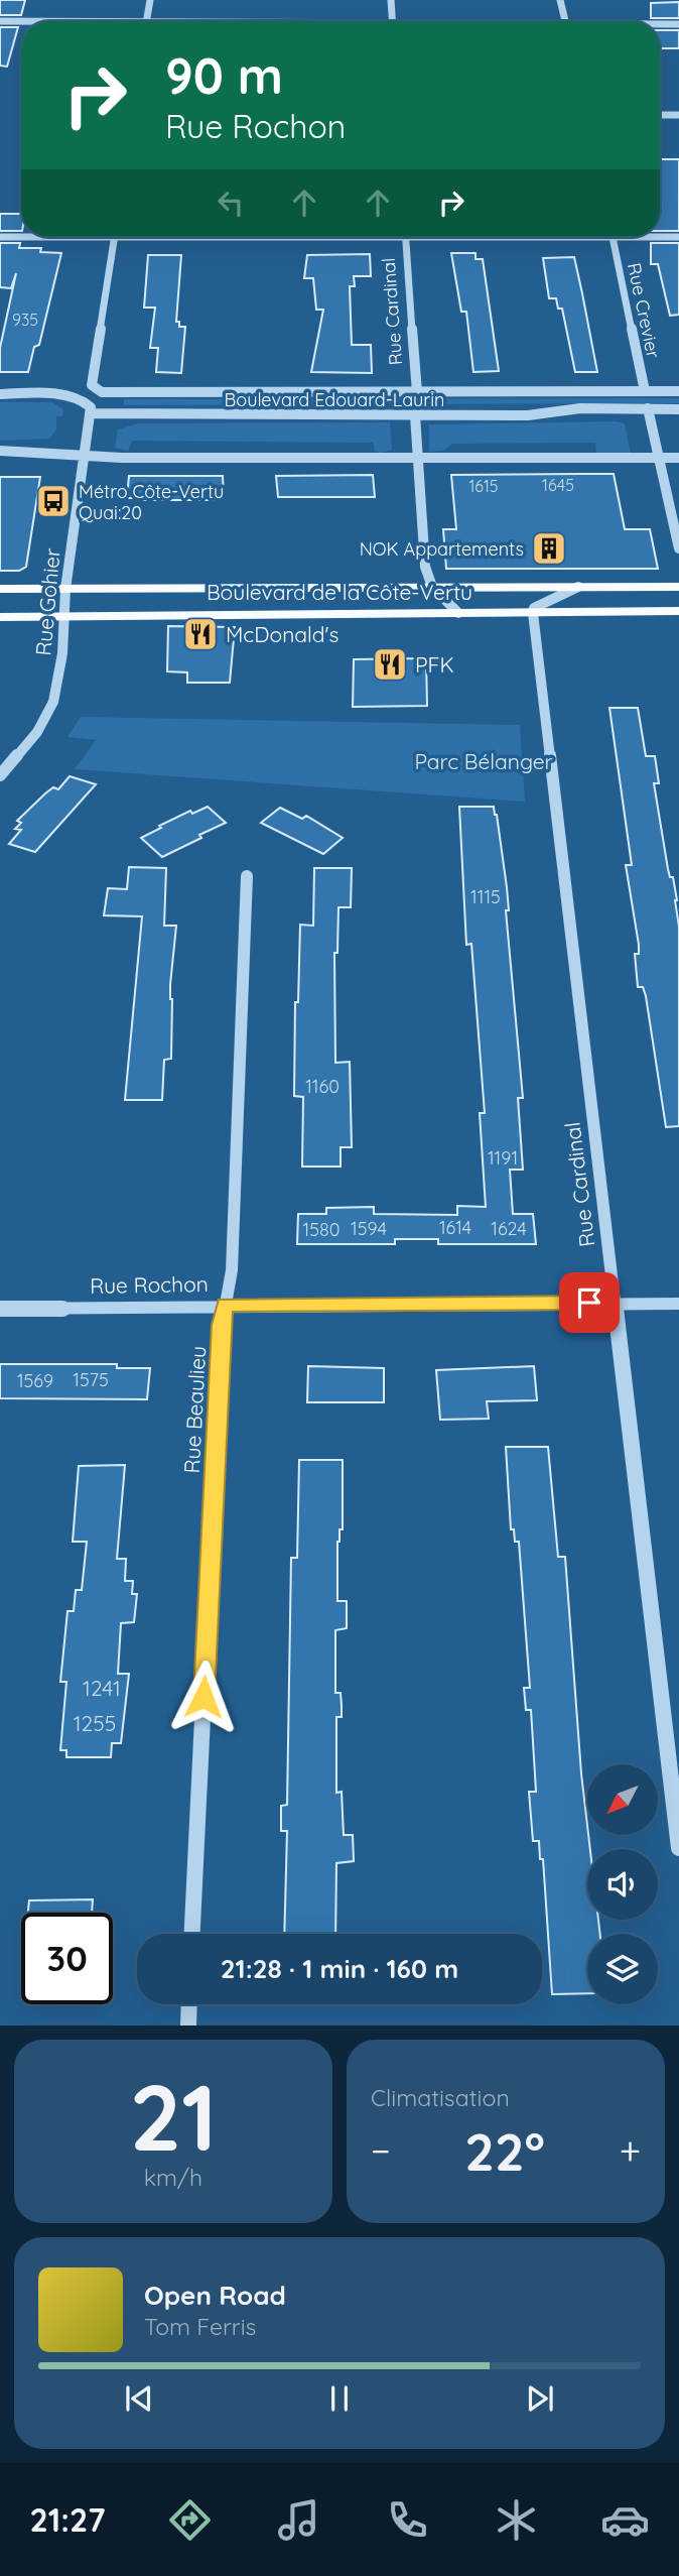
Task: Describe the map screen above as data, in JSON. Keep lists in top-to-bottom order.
{
  "streets": {
    "main road": ["Boulevard de la Côte-Vertu"],
    "street": [
      "Rue Crevier",
      "Rue Cardinal",
      "Boulevard Edouard-Laurin",
      "Rue Gohier",
      "Rue Rochon",
      "Rue Beaulieu"
    ]
  },
  "crossings": [
    ["Rue Crevier", "Boulevard Edouard-Laurin"],
    ["Rue Cardinal", "Boulevard Edouard-Laurin"],
    ["Rue Cardinal", "Boulevard de la Côte-Vertu"],
    ["Rue Cardinal", "Rue Rochon"],
    ["Boulevard Edouard-Laurin", "Rue Gohier"],
    ["Boulevard de la Côte-Vertu", "Rue Gohier"],
    ["Rue Rochon", "Rue Beaulieu"]
  ],
  "parks": ["Parc Bélanger"],
  "places": {
    "bus stop": ["Métro Côte-Vertu Quai:20"],
    "building": ["NOK Appartements"],
    "restaurant": ["McDonald's", "PFK"]
  },
  "house_numbers": [
    "935",
    "1645",
    "1615",
    "1115",
    "1160",
    "1191",
    "1614",
    "1594",
    "1624",
    "1580",
    "1575",
    "1569",
    "1241",
    "1255"
  ],
  "north": "bottom left",
  "page": {
    "turn": ["90 m", "Rue Rochon"],
    "limit": "30",
    "trip": "21:28 · 1 min · 160 m",
    "tile": [
      ["21", "km/h"],
      "Climatisation"
    ],
    "heat": ["−", "22°", "+"],
    "song": ["Open Road", "Tom Ferris"],
    "tabs": "21:27"
  }
}
